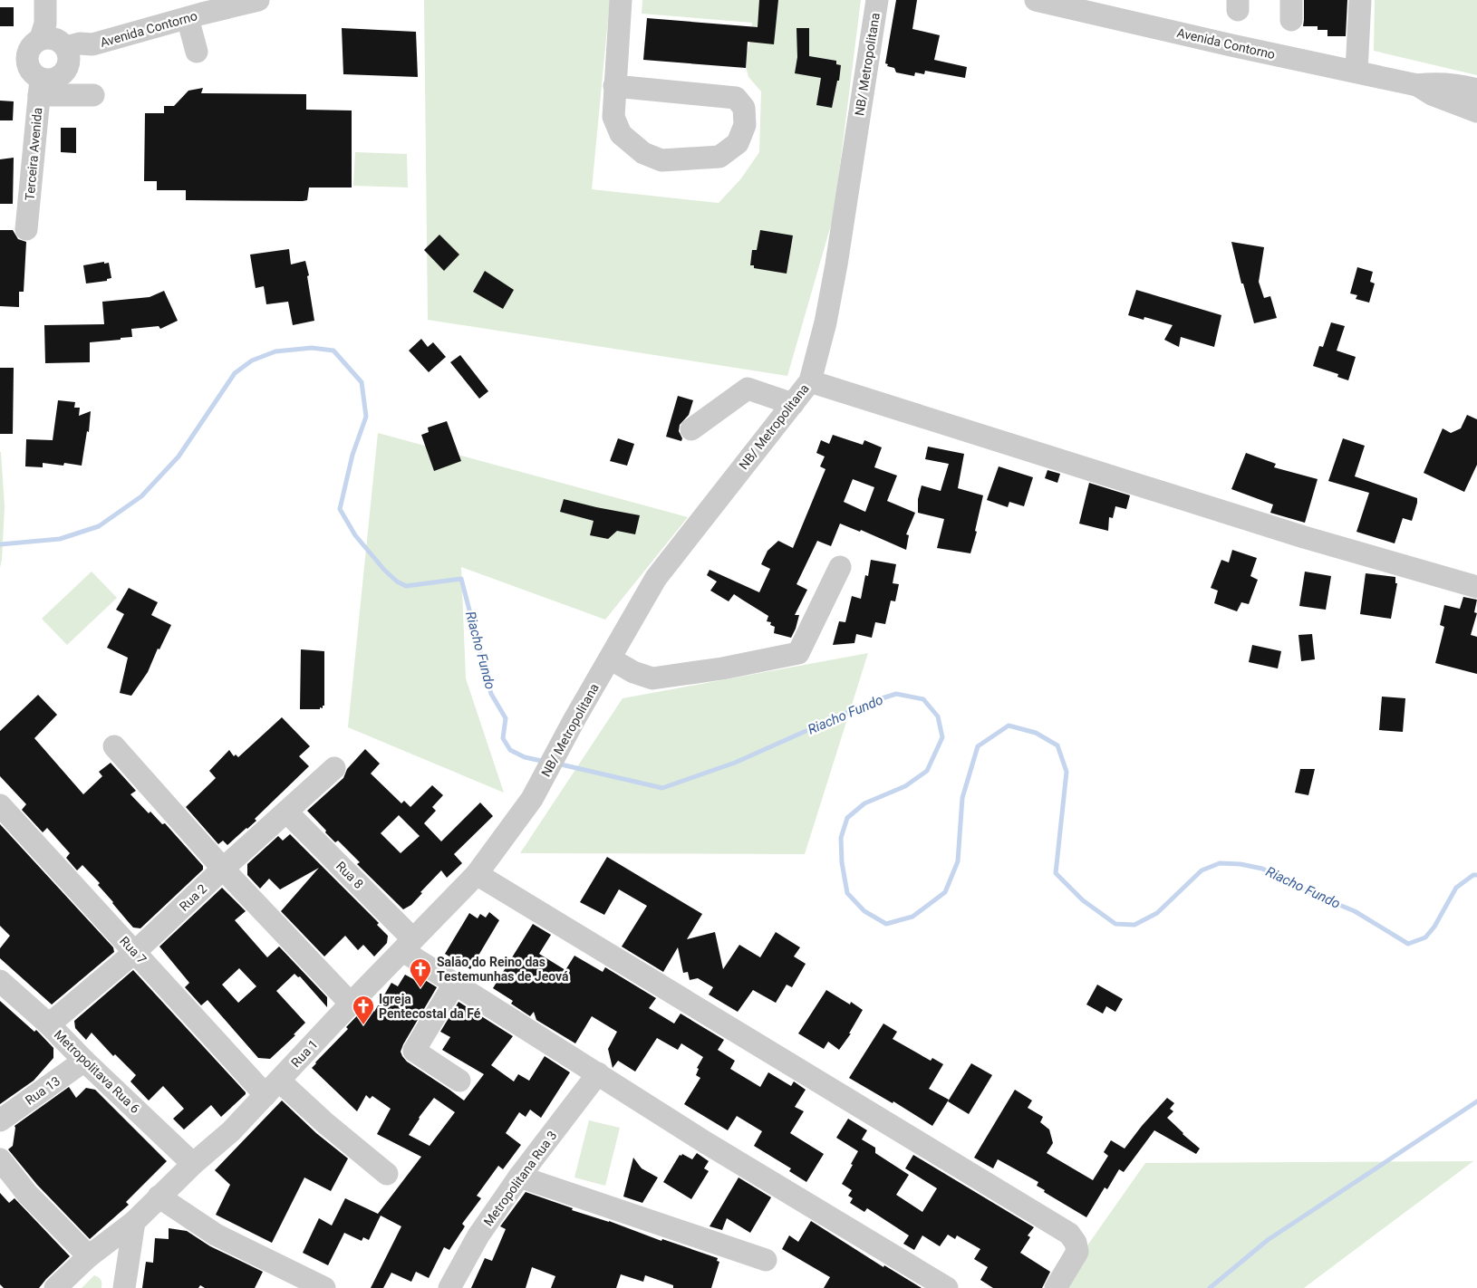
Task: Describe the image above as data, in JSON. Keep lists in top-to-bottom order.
{
  "streets": {
    "street": [
      "Avenida Contorno",
      "NB/ Metropolitana",
      "Terceira Avenida",
      "Rua 8",
      "Rua 2",
      "Rua 7",
      "Rua 1",
      "Metropolitava Rua 6",
      "Rua 13",
      "Metropolitana Rua 3"
    ]
  },
  "crossings": [
    ["NB/ Metropolitana", "Rua 1"],
    ["Rua 8", "Rua 2"],
    ["Rua 8", "Rua 1"],
    ["Rua 8", "Metropolitana Rua 3"],
    ["Rua 2", "Rua 7"],
    ["Rua 2", "Metropolitava Rua 6"],
    ["Rua 7", "Rua 1"],
    ["Rua 1", "Metropolitava Rua 6"],
    ["Metropolitava Rua 6", "Rua 13"]
  ],
  "water": ["Riacho Fundo"],
  "places": {
    "church": ["Salão do Reino das Testemunhas de Jeová", "Igreja Pentecostal da Fé"]
  }
}
